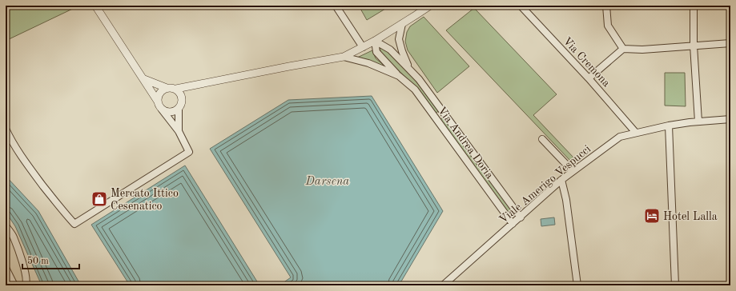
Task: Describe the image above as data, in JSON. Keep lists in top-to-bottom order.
{
  "streets": {
    "street": ["Via Cremona", "Via Andrea Doria", "Viale Amerigo Vespucci"]
  },
  "crossings": [
    ["Via Cremona", "Viale Amerigo Vespucci"],
    ["Via Andrea Doria", "Viale Amerigo Vespucci"]
  ],
  "water": ["Darsena"],
  "places": {
    "shop": ["Mercato Ittico Cesenatico"],
    "hotel": ["Hotel Lalla"]
  },
  "scale_bar": "50 m"
}
